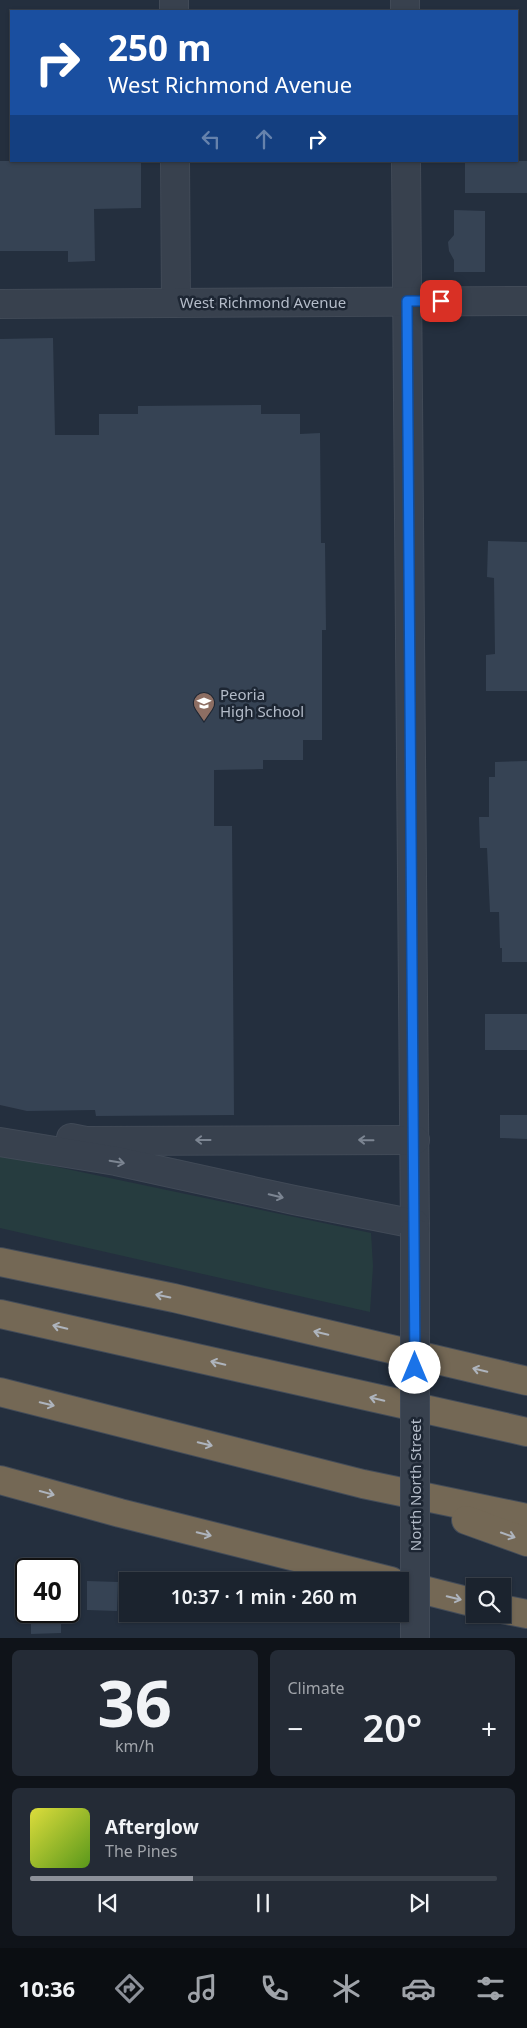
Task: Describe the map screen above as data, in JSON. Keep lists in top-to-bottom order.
{
  "streets": {
    "street": ["West Richmond Avenue", "North North Street"]
  },
  "crossings": [
    ["West Richmond Avenue", "North North Street"]
  ],
  "places": {
    "school or university": ["Peoria High School"]
  },
  "page": {
    "turn": ["250 m", "West Richmond Avenue"],
    "limit": "40",
    "trip": "10:37 · 1 min · 260 m",
    "tile": [
      ["36", "km/h"],
      "Climate"
    ],
    "heat": ["−", "20°", "+"],
    "song": ["Afterglow", "The Pines"],
    "tabs": "10:36"
  }
}
